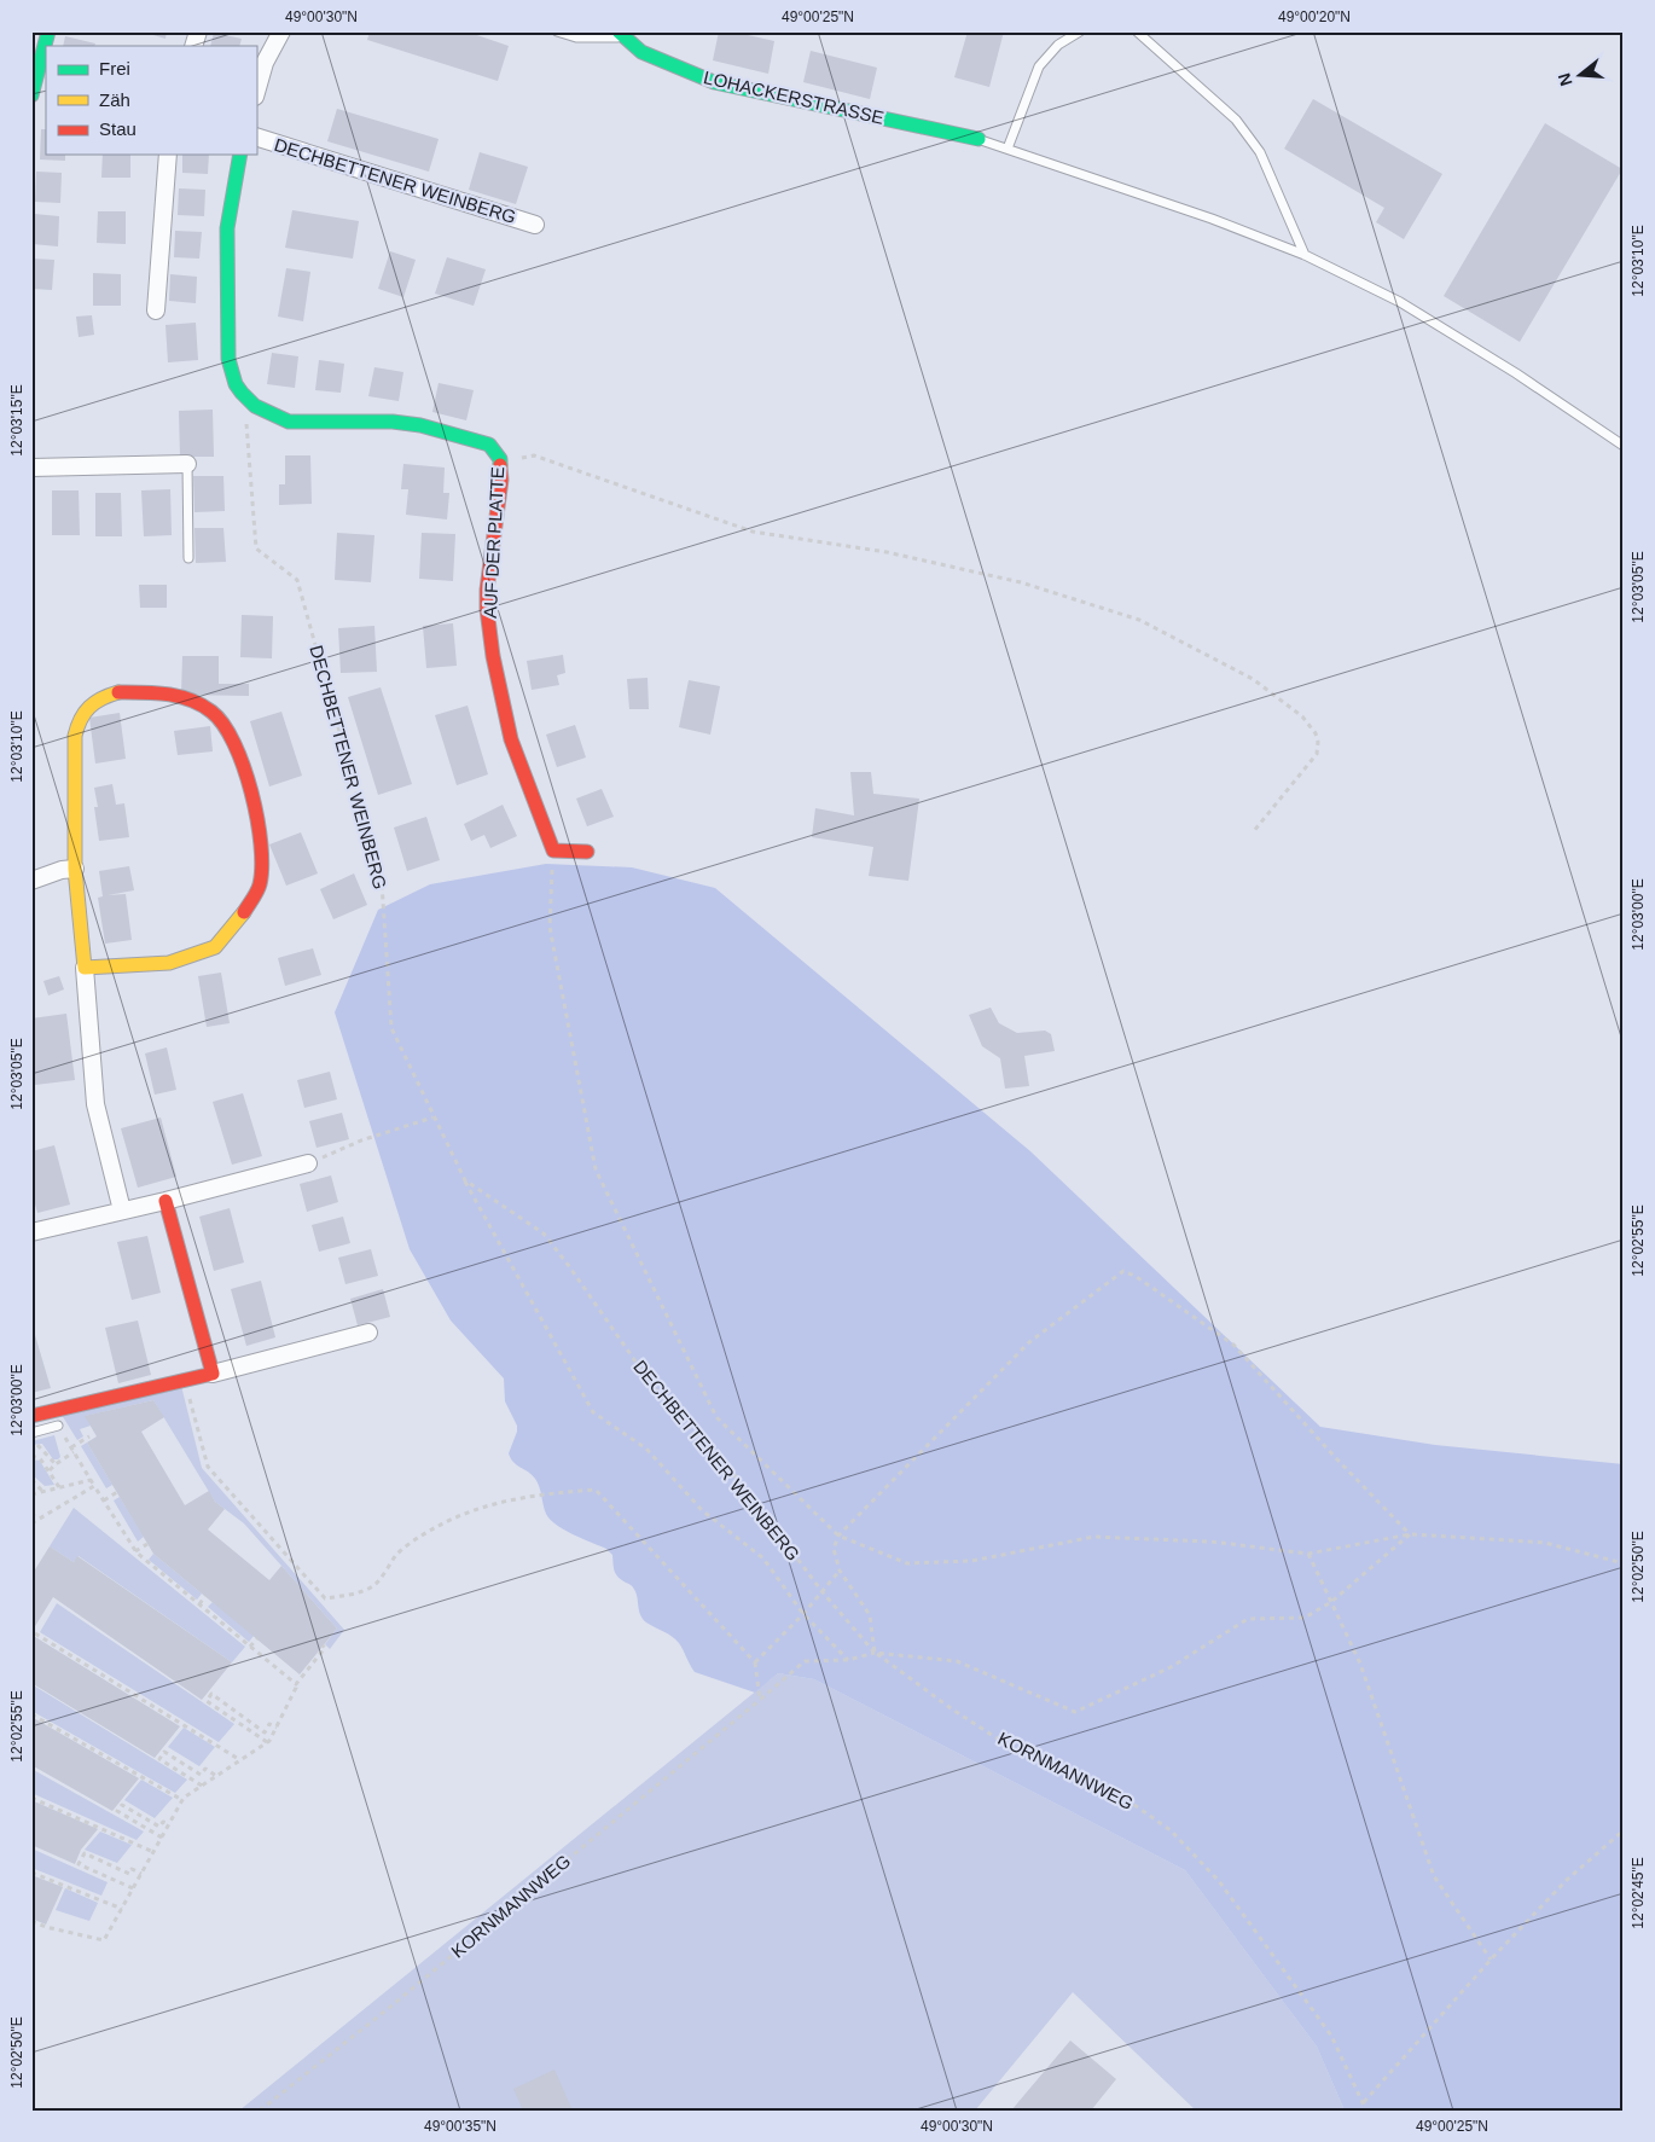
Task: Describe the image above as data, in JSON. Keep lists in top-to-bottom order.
{
  "streets": {
    "street": ["LOHACKERSTRASSE", "DECHBETTENER WEINBERG", "AUF DER PLATTE"],
    "path": ["KORNMANNWEG"]
  },
  "crossings": [
    ["DECHBETTENER WEINBERG", "AUF DER PLATTE"],
    ["DECHBETTENER WEINBERG", "KORNMANNWEG"]
  ],
  "legend": ["Frei", "Zäh", "Stau"],
  "north": "left",
  "coordinates": [
    "49°00'30\"N",
    "49°00'25\"N",
    "49°00'20\"N",
    "12°03'10\"E",
    "12°03'15\"E",
    "12°03'05\"E",
    "12°03'00\"E",
    "12°02'55\"E",
    "12°02'50\"E",
    "12°02'45\"E",
    "49°00'35\"N"
  ]
}
